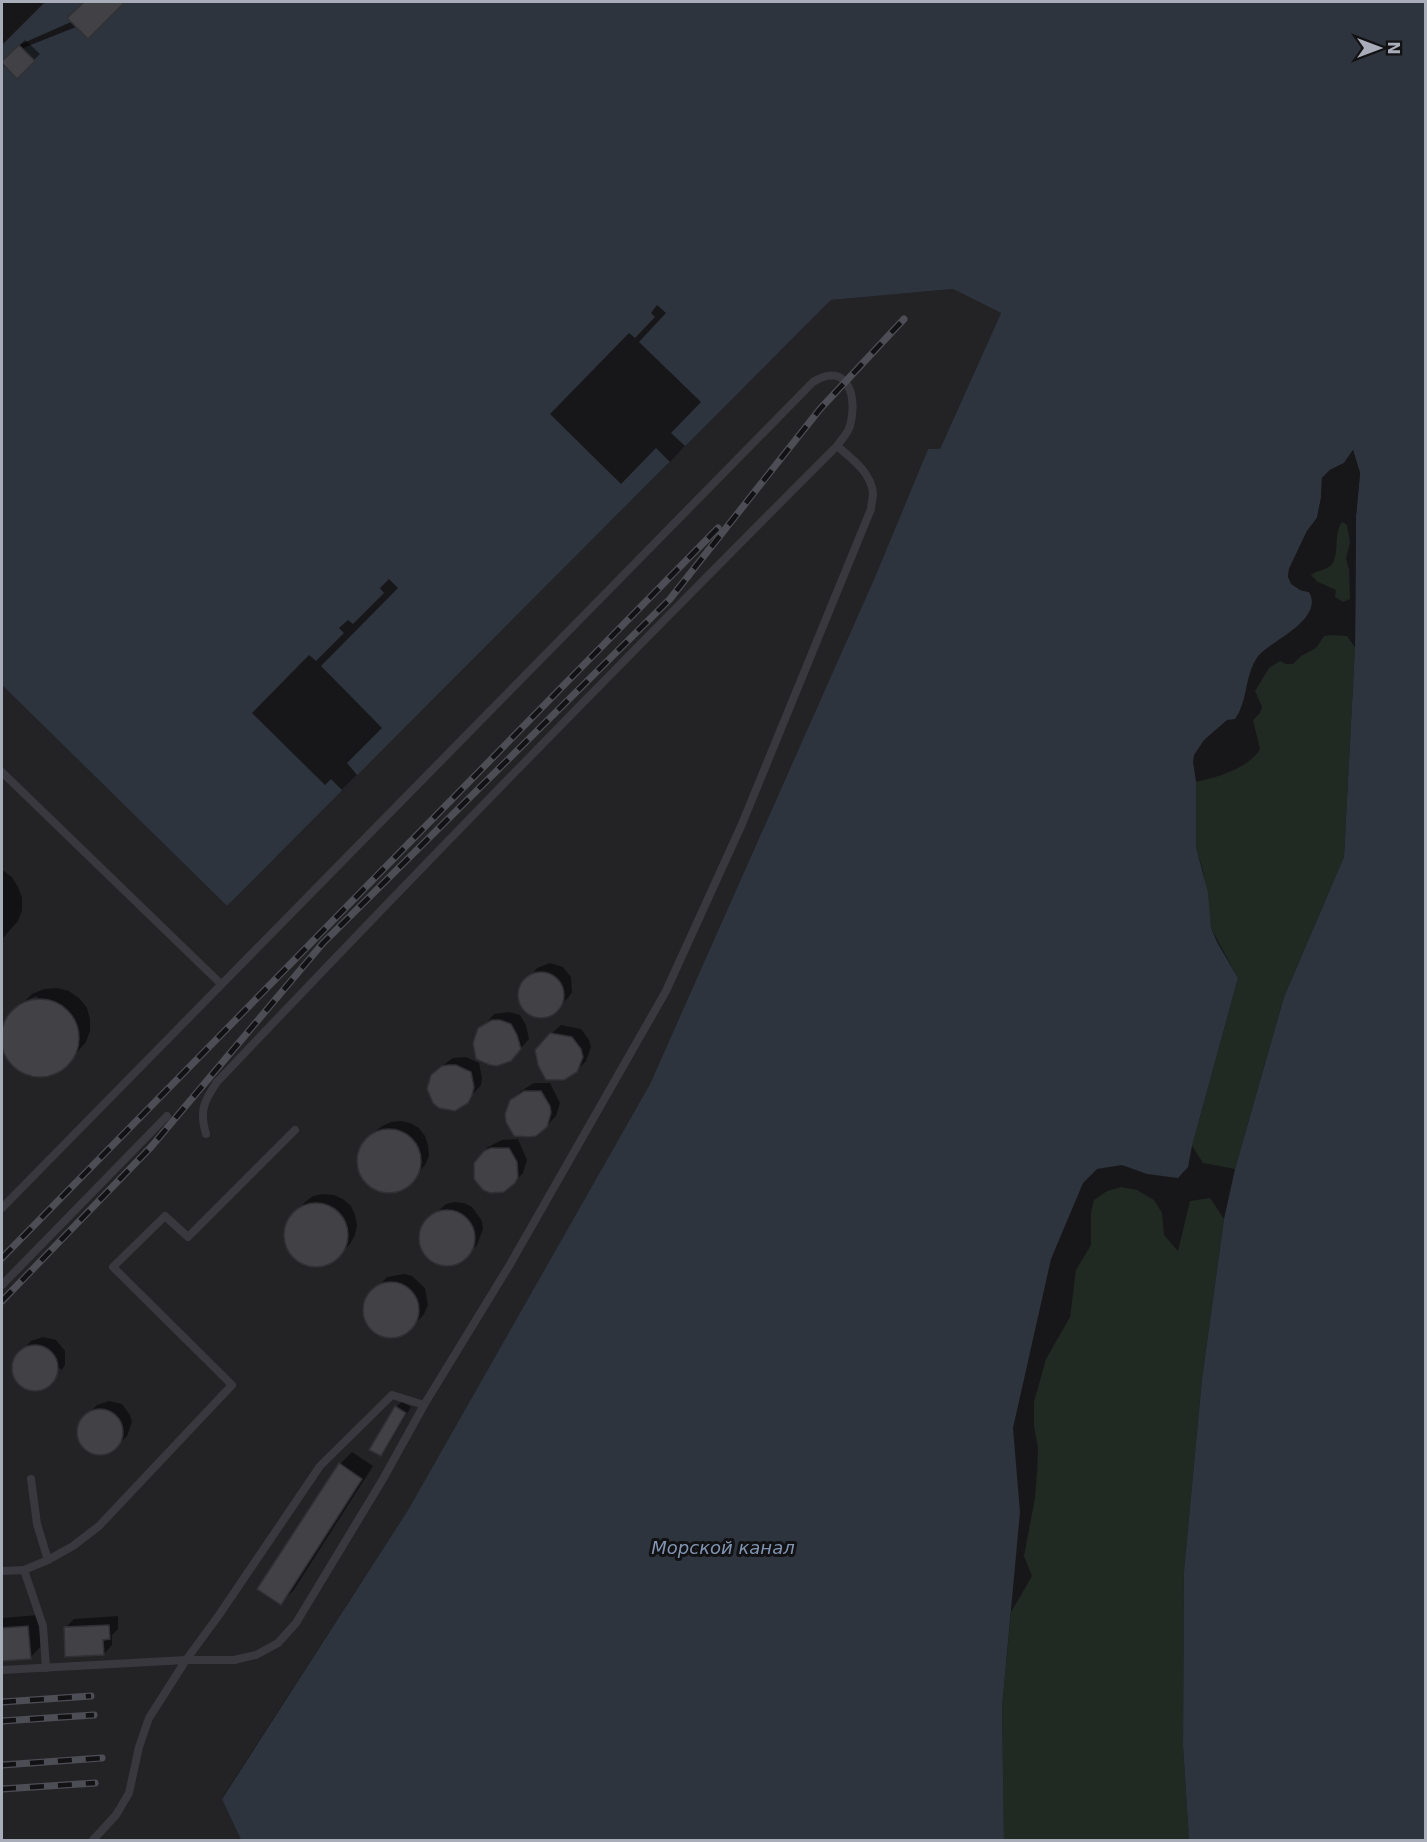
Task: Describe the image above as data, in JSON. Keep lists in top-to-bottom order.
{
  "water": ["Морской канал"],
  "north": "right"
}
